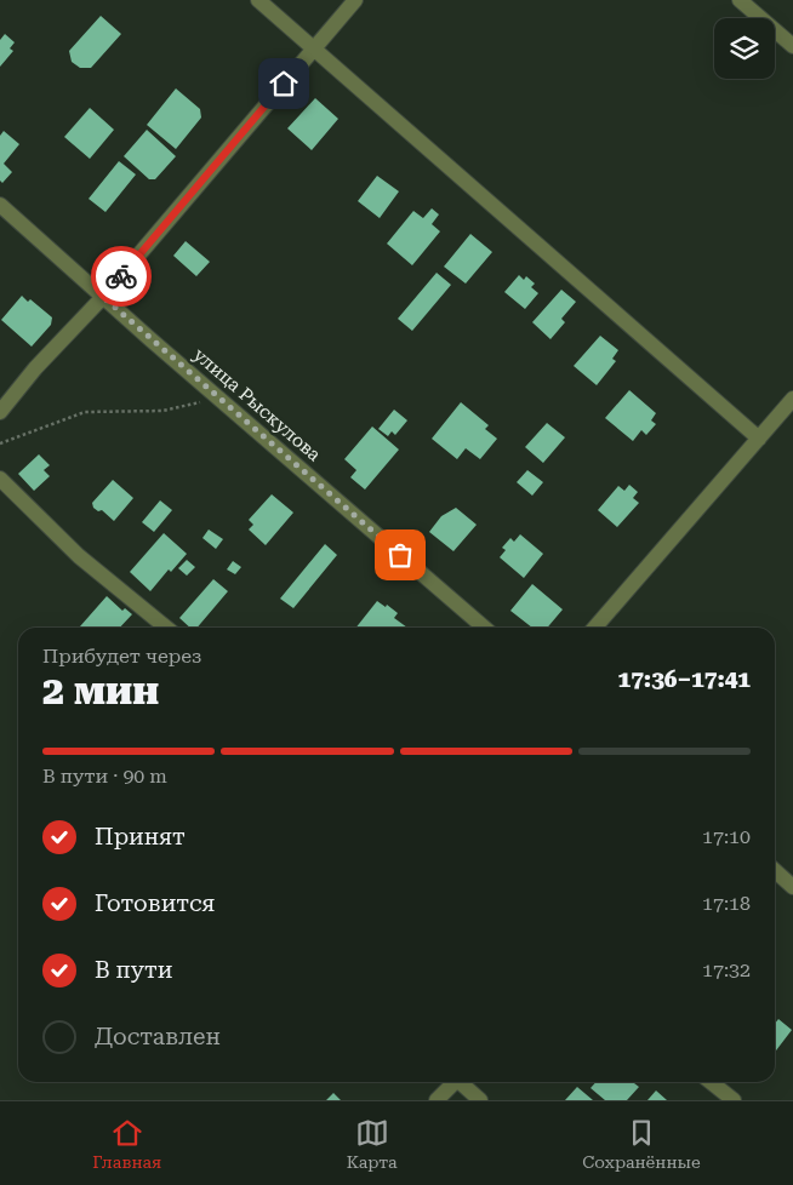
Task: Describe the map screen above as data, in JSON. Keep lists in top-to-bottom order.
{
  "streets": {
    "street": ["улица Рыскулова"]
  },
  "page": {
    "heading": ["2 мин", "Прибудет через", "17:36–17:41"],
    "bar": "В пути · 90 m",
    "list": [
      ["Принят", "17:10"],
      ["Готовится", "17:18"],
      ["В пути", "17:32"],
      "Доставлен"
    ],
    "tabs": ["Главная", "Карта", "Сохранённые"]
  }
}
